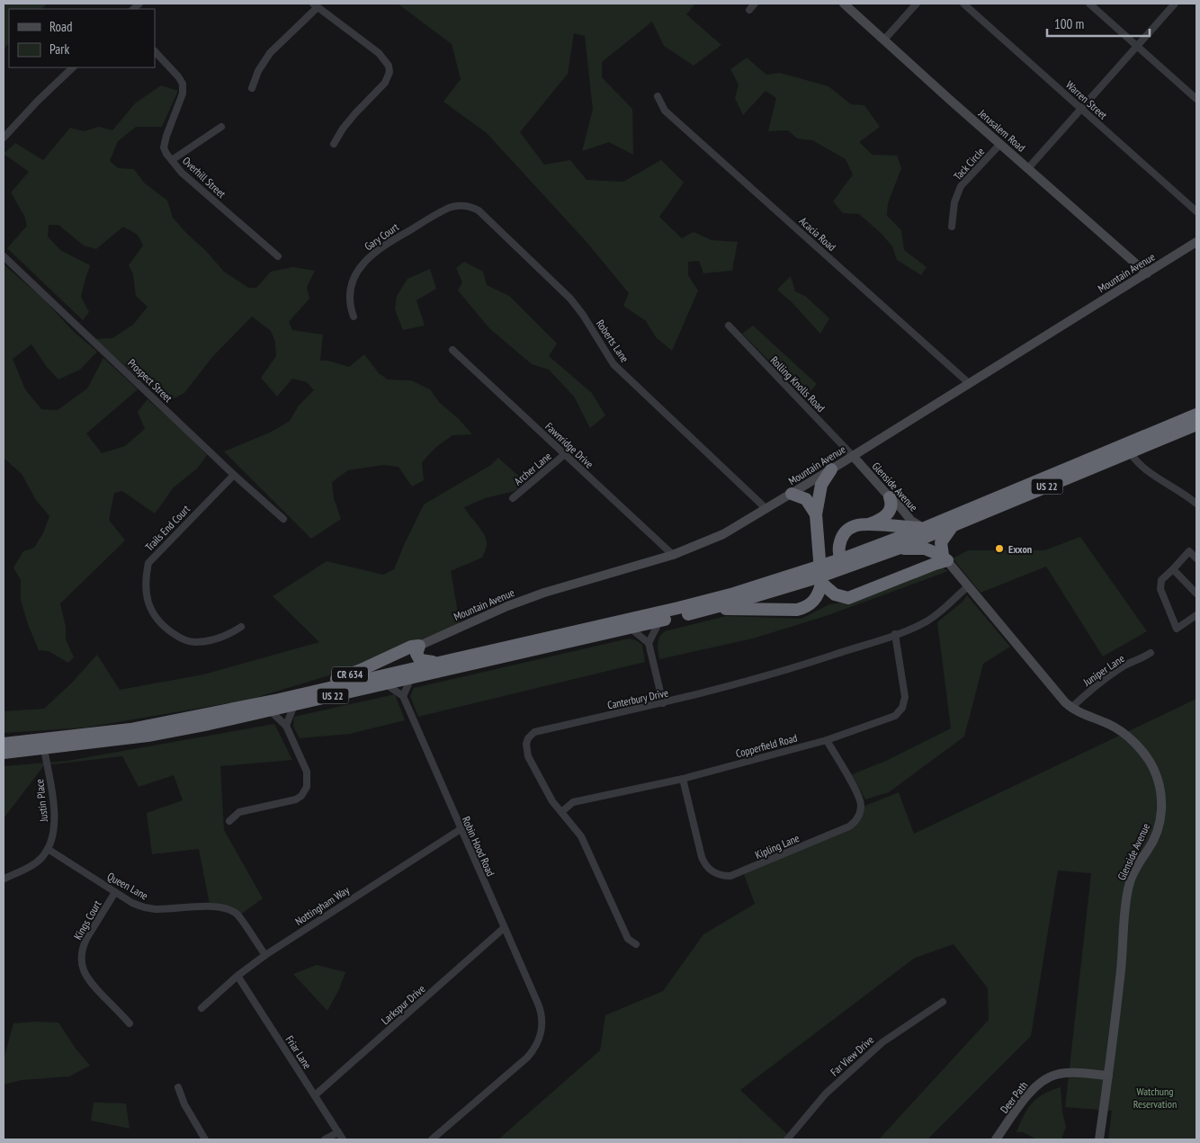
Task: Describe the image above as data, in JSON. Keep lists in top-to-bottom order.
{
  "streets": {
    "highway": ["US 22", "CR 634"],
    "street": [
      "Warren Street",
      "Jerusalem Road",
      "Tack Circle",
      "Overhill Street",
      "Acacia Road",
      "Gary Court",
      "Mountain Avenue",
      "Roberts Lane",
      "Prospect Street",
      "Rolling Knolls Road",
      "Fawnridge Drive",
      "Archer Lane",
      "Glenside Avenue",
      "Trails End Court",
      "Juniper Lane",
      "Canterbury Drive",
      "Copperfield Road",
      "Justin Place",
      "Robin Hood Road",
      "Kipling Lane",
      "Queen Lane",
      "Nottingham Way",
      "Kings Court",
      "Larkspur Drive",
      "Friar Lane",
      "Far View Drive",
      "Deer Path"
    ]
  },
  "crossings": [
    ["Jerusalem Road", "Tack Circle"],
    ["Jerusalem Road", "Mountain Avenue"],
    ["Acacia Road", "Mountain Avenue"],
    ["Gary Court", "Roberts Lane"],
    ["Mountain Avenue", "Roberts Lane"],
    ["Mountain Avenue", "Rolling Knolls Road"],
    ["Mountain Avenue", "Fawnridge Drive"],
    ["Mountain Avenue", "Glenside Avenue"],
    ["Mountain Avenue", "CR 634"],
    ["Prospect Street", "Trails End Court"],
    ["Rolling Knolls Road", "Glenside Avenue"],
    ["Fawnridge Drive", "Archer Lane"],
    ["Glenside Avenue", "US 22"],
    ["Glenside Avenue", "Juniper Lane"],
    ["Glenside Avenue", "Canterbury Drive"],
    ["Glenside Avenue", "Deer Path"],
    ["US 22", "CR 634"],
    ["US 22", "Justin Place"],
    ["Canterbury Drive", "Copperfield Road"],
    ["Copperfield Road", "Kipling Lane"],
    ["Justin Place", "Queen Lane"],
    ["Robin Hood Road", "Nottingham Way"],
    ["Robin Hood Road", "Larkspur Drive"],
    ["Queen Lane", "Nottingham Way"],
    ["Queen Lane", "Kings Court"],
    ["Nottingham Way", "Friar Lane"],
    ["Larkspur Drive", "Friar Lane"]
  ],
  "parks": ["Watchung Reservation"],
  "places": ["Exxon"],
  "legend": ["Road", "Park"],
  "scale_bar": "100 m"
}
